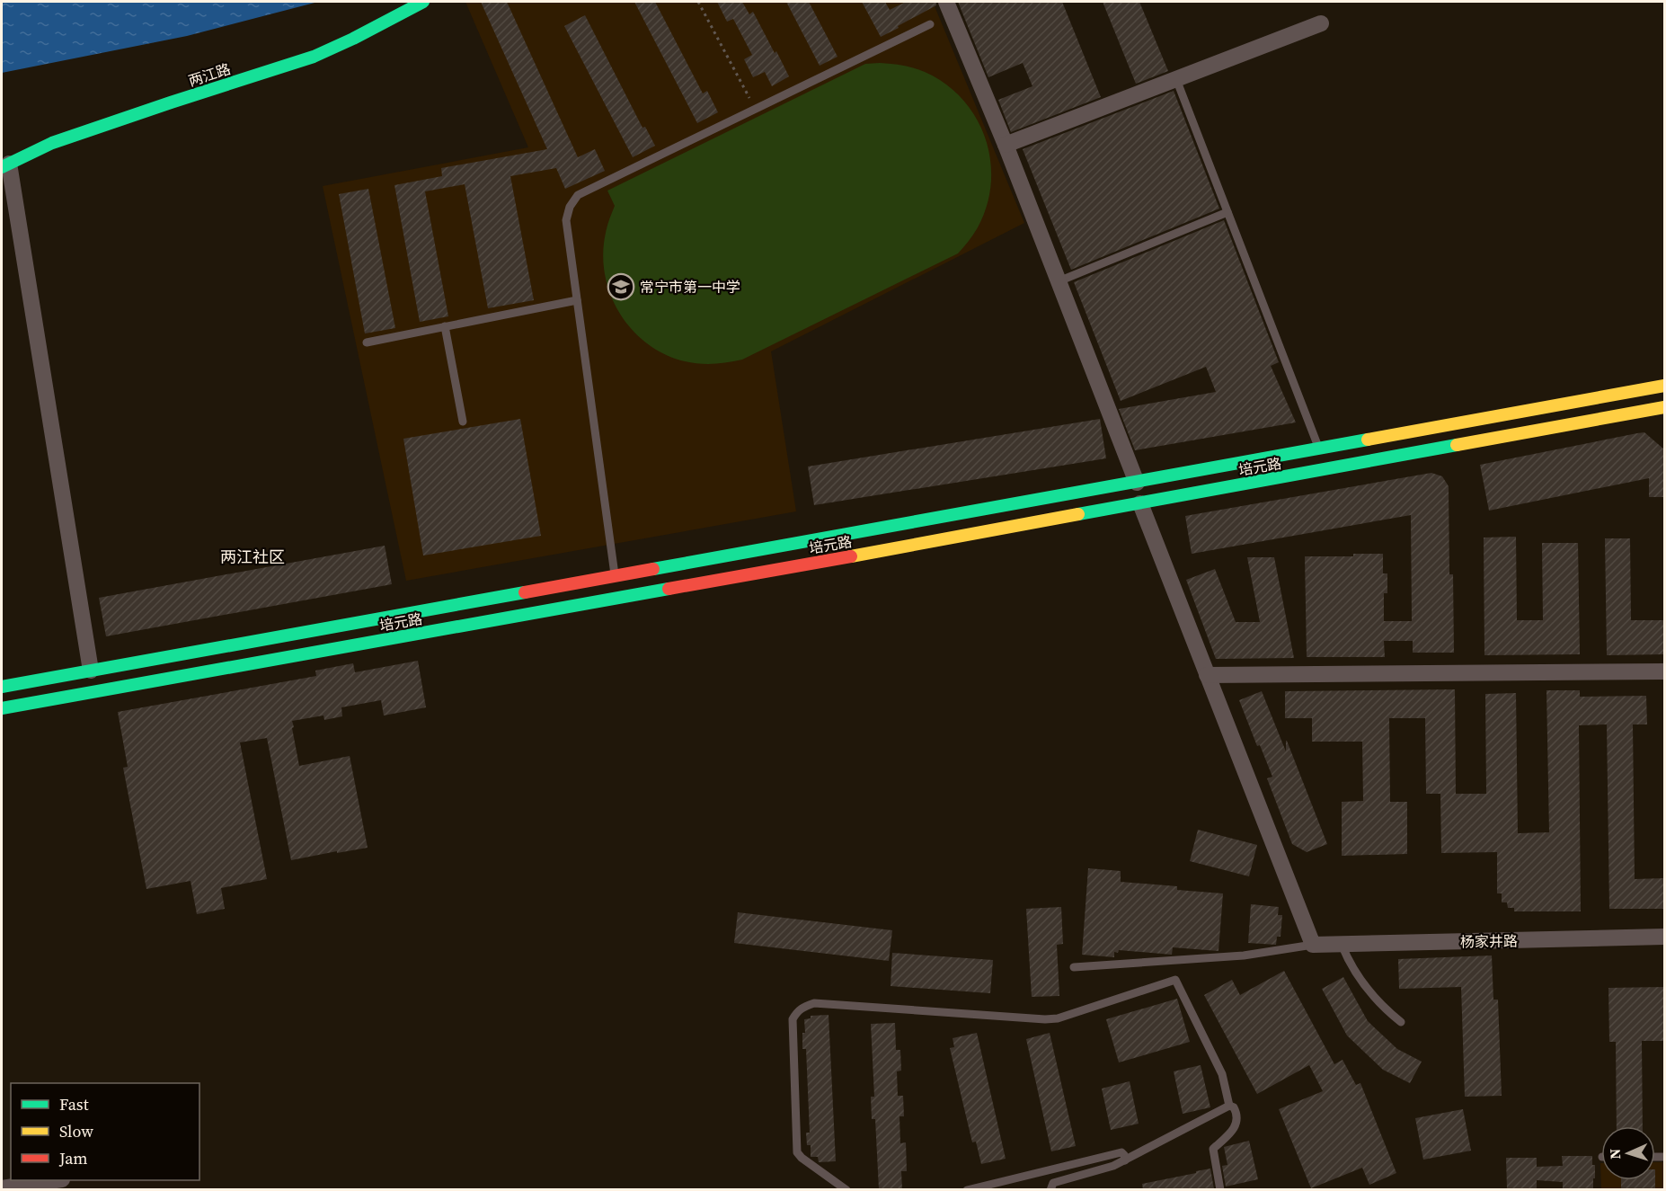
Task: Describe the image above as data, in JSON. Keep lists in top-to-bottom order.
{
  "streets": {
    "main road": ["两江路", "培元路"],
    "street": ["杨家井路"]
  },
  "districts": ["两江社区"],
  "places": {
    "school or university": ["常宁市第一中学"]
  },
  "legend": ["Fast", "Slow", "Jam"],
  "north": "left"
}
